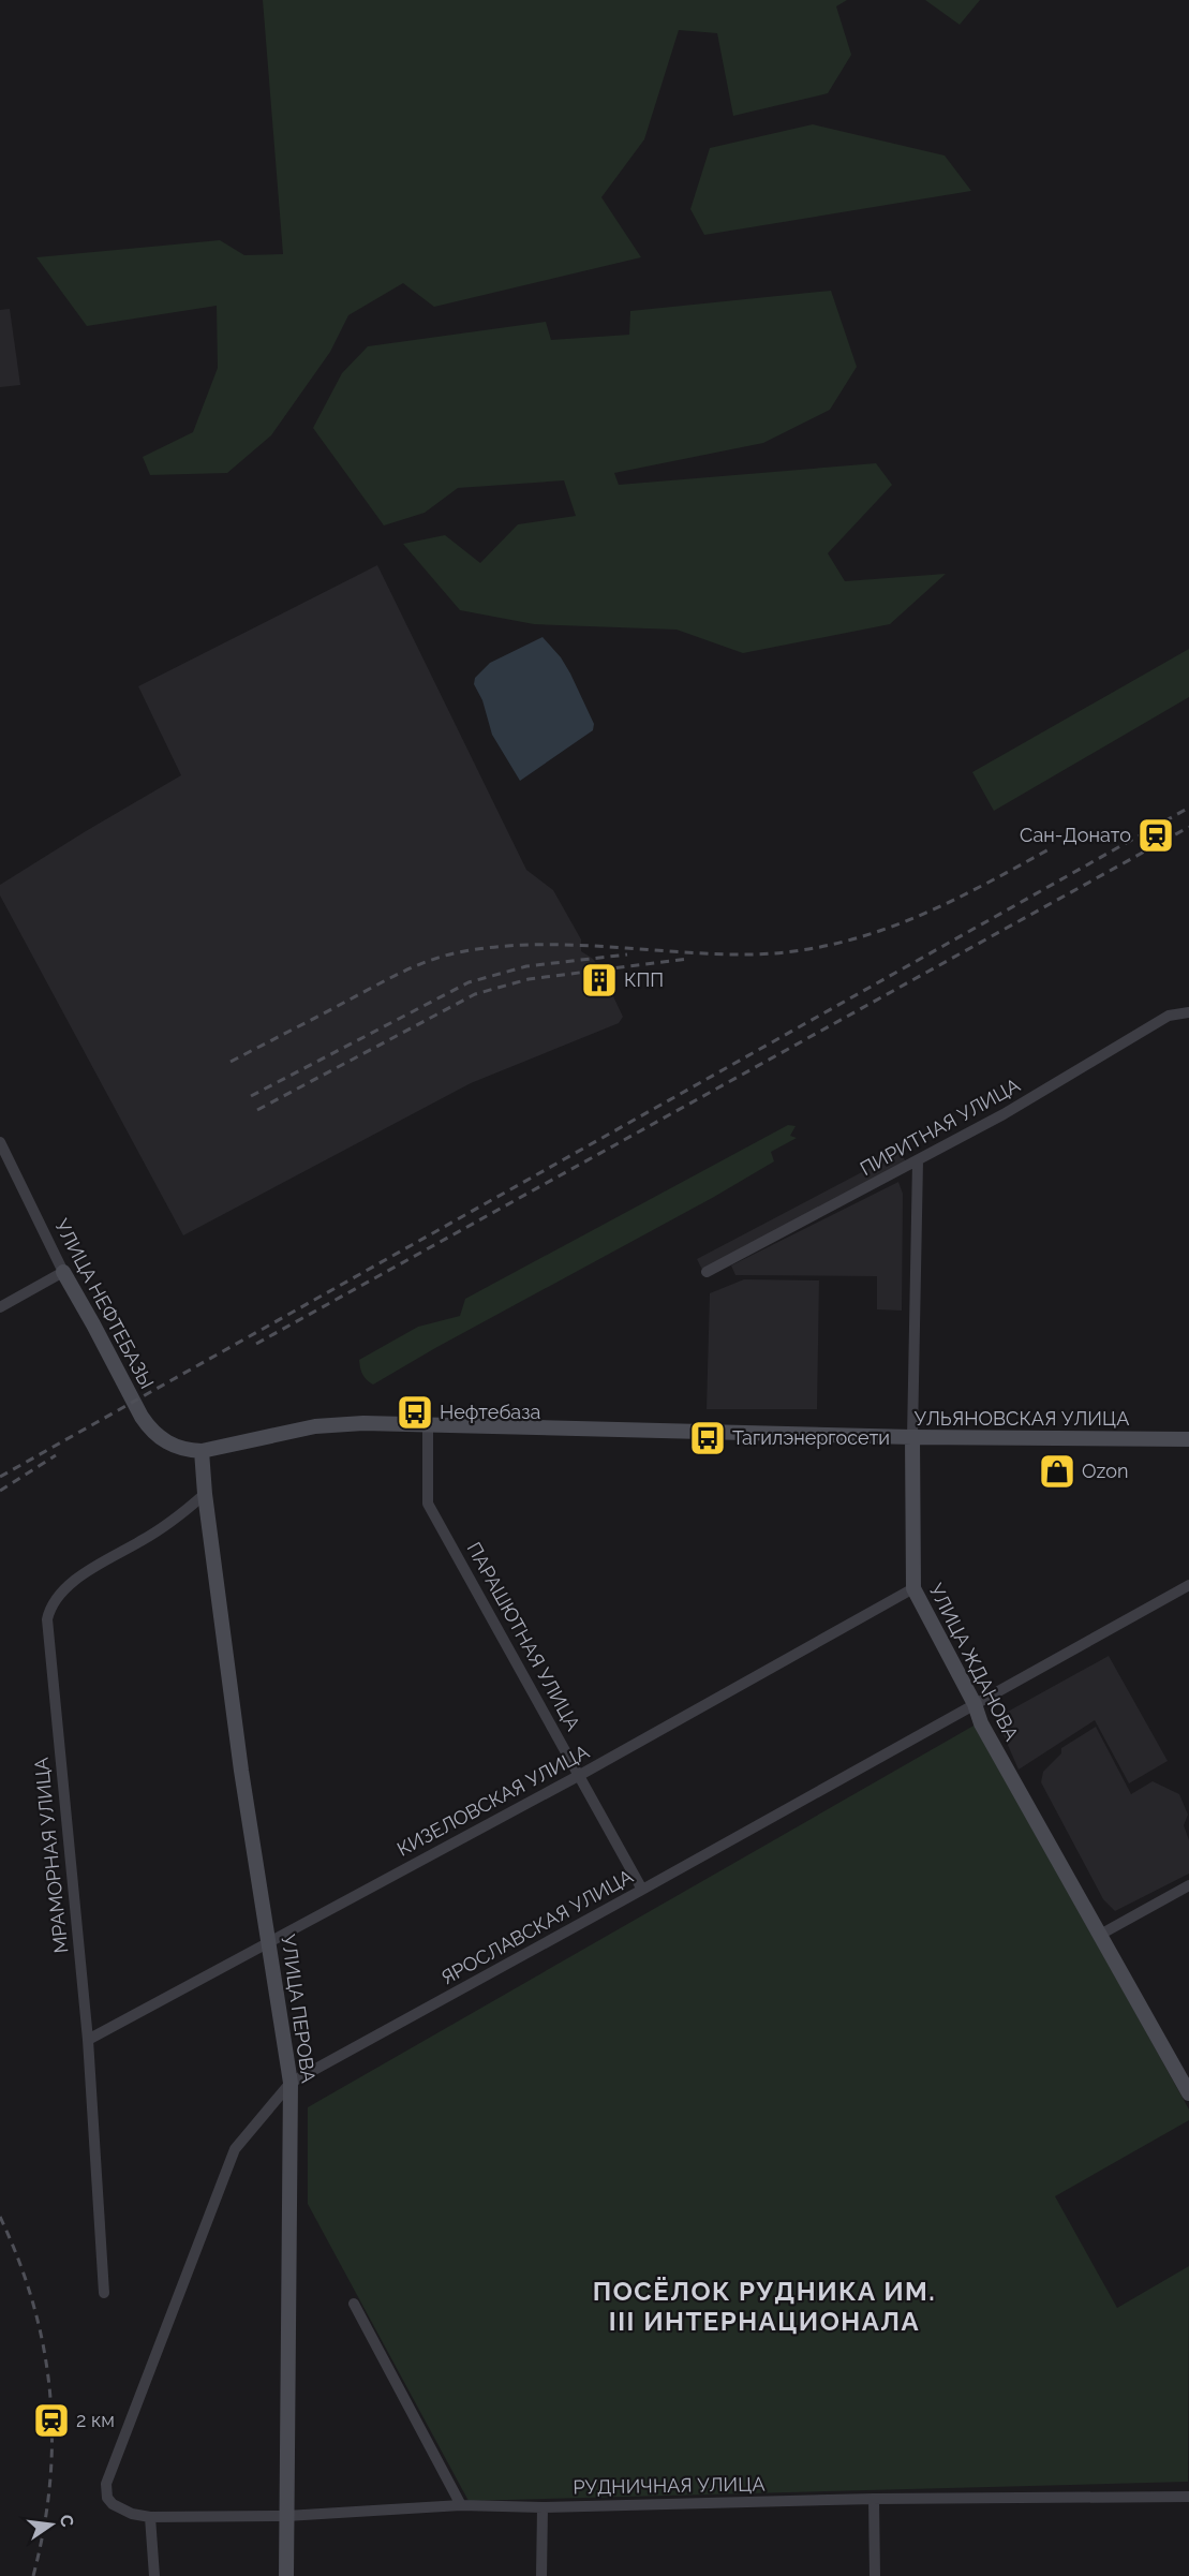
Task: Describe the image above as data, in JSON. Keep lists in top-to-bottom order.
{
  "streets": {
    "main road": [
      "УЛИЦА НЕФТЕБАЗЫ",
      "УЛЬЯНОВСКАЯ УЛИЦА",
      "УЛИЦА ЖДАНОВА",
      "УЛИЦА ПЕРОВА"
    ],
    "street": [
      "ПИРИТНАЯ УЛИЦА",
      "ПАРАШЮТНАЯ УЛИЦА",
      "КИЗЕЛОВСКАЯ УЛИЦА",
      "МРАМОРНАЯ УЛИЦА",
      "ЯРОСЛАВСКАЯ УЛИЦА",
      "РУДНИЧНАЯ УЛИЦА"
    ]
  },
  "crossings": [
    ["ПИРИТНАЯ УЛИЦА", "УЛИЦА ЖДАНОВА"],
    ["УЛИЦА НЕФТЕБАЗЫ", "УЛЬЯНОВСКАЯ УЛИЦА"],
    ["УЛИЦА НЕФТЕБАЗЫ", "УЛИЦА ПЕРОВА"],
    ["УЛЬЯНОВСКАЯ УЛИЦА", "ПАРАШЮТНАЯ УЛИЦА"],
    ["УЛЬЯНОВСКАЯ УЛИЦА", "УЛИЦА ЖДАНОВА"],
    ["УЛЬЯНОВСКАЯ УЛИЦА", "УЛИЦА ПЕРОВА"],
    ["ПАРАШЮТНАЯ УЛИЦА", "КИЗЕЛОВСКАЯ УЛИЦА"],
    ["ПАРАШЮТНАЯ УЛИЦА", "ЯРОСЛАВСКАЯ УЛИЦА"],
    ["УЛИЦА ЖДАНОВА", "КИЗЕЛОВСКАЯ УЛИЦА"],
    ["УЛИЦА ЖДАНОВА", "ЯРОСЛАВСКАЯ УЛИЦА"],
    ["КИЗЕЛОВСКАЯ УЛИЦА", "МРАМОРНАЯ УЛИЦА"],
    ["КИЗЕЛОВСКАЯ УЛИЦА", "УЛИЦА ПЕРОВА"],
    ["МРАМОРНАЯ УЛИЦА", "УЛИЦА ПЕРОВА"],
    ["ЯРОСЛАВСКАЯ УЛИЦА", "УЛИЦА ПЕРОВА"],
    ["ЯРОСЛАВСКАЯ УЛИЦА", "РУДНИЧНАЯ УЛИЦА"],
    ["УЛИЦА ПЕРОВА", "РУДНИЧНАЯ УЛИЦА"]
  ],
  "districts": ["ПОСЁЛОК РУДНИКА ИМ. III ИНТЕРНАЦИОНАЛА"],
  "places": {
    "station": ["Сан-Донато", "2 км"],
    "building": ["КПП"],
    "bus stop": ["Нефтебаза", "Тагилэнергосети"],
    "shop": ["Ozon"]
  },
  "north": "right"
}
